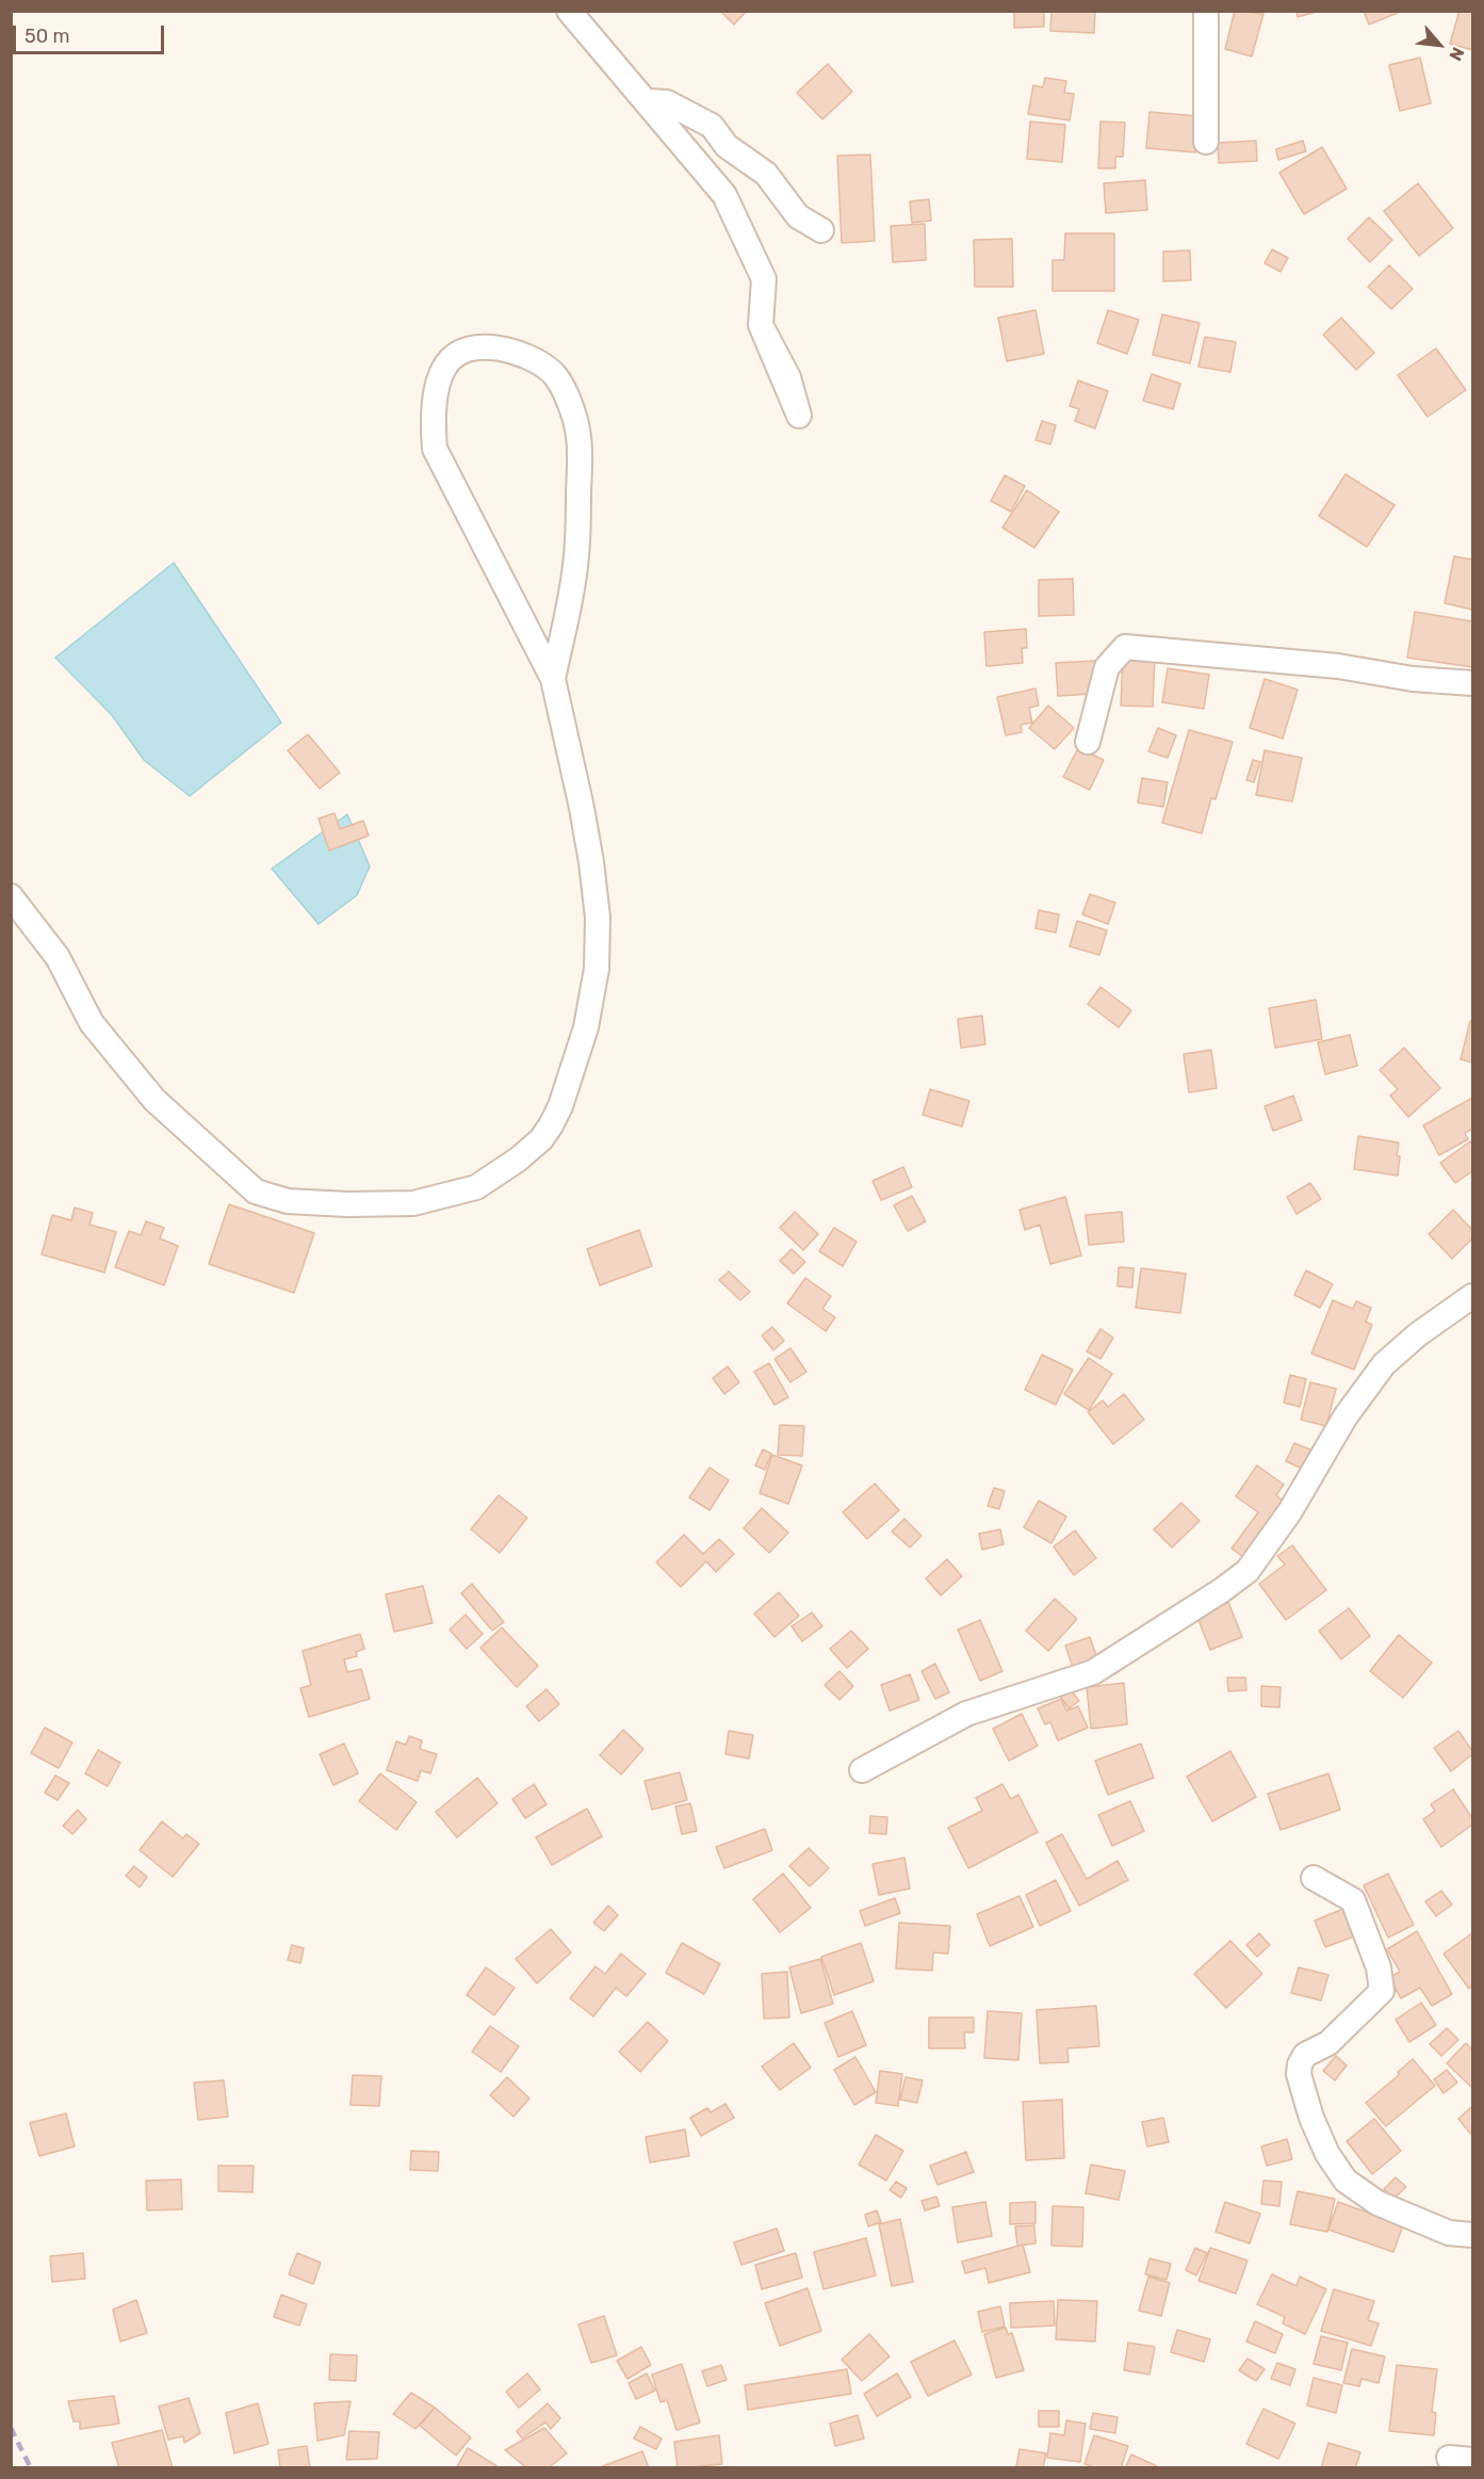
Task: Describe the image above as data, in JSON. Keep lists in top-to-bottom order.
{
  "scale_bar": "50 m",
  "north": "bottom right"
}
